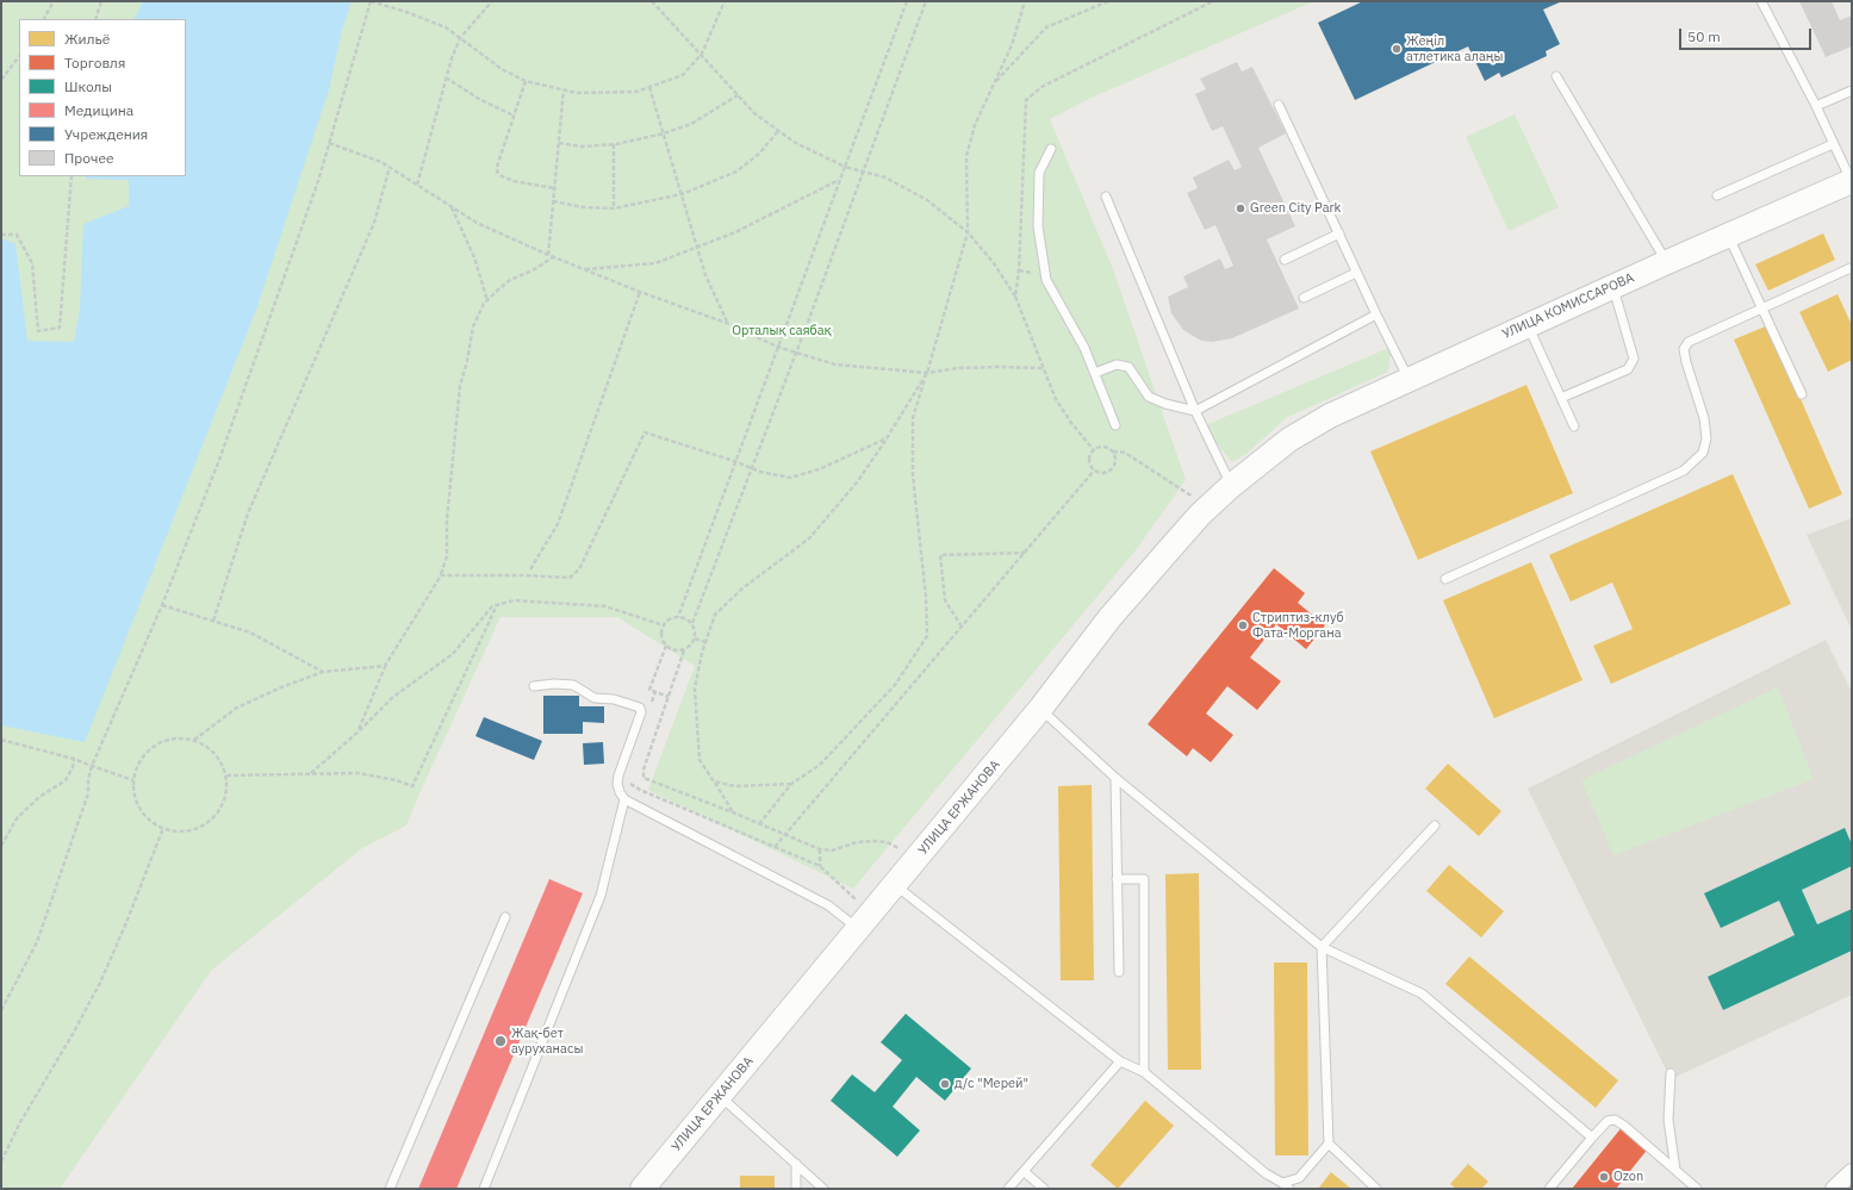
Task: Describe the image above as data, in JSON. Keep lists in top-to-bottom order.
{
  "streets": {
    "street": ["УЛИЦА КОМИССАРОВА", "УЛИЦА ЕРЖАНОВА"]
  },
  "crossings": [
    ["УЛИЦА КОМИССАРОВА", "УЛИЦА ЕРЖАНОВА"]
  ],
  "parks": ["Орталық саябақ"],
  "places": [
    "Жеңіл атлетика алаңы",
    "Green City Park",
    "Стриптиз-клуб Фата-Моргана",
    "Жақ-бет ауруханасы",
    "д/с \"Мерей\"",
    "Ozon"
  ],
  "legend": [
    "Жильё",
    "Торговля",
    "Школы",
    "Медицина",
    "Учреждения",
    "Прочее"
  ],
  "scale_bar": "50 m"
}
